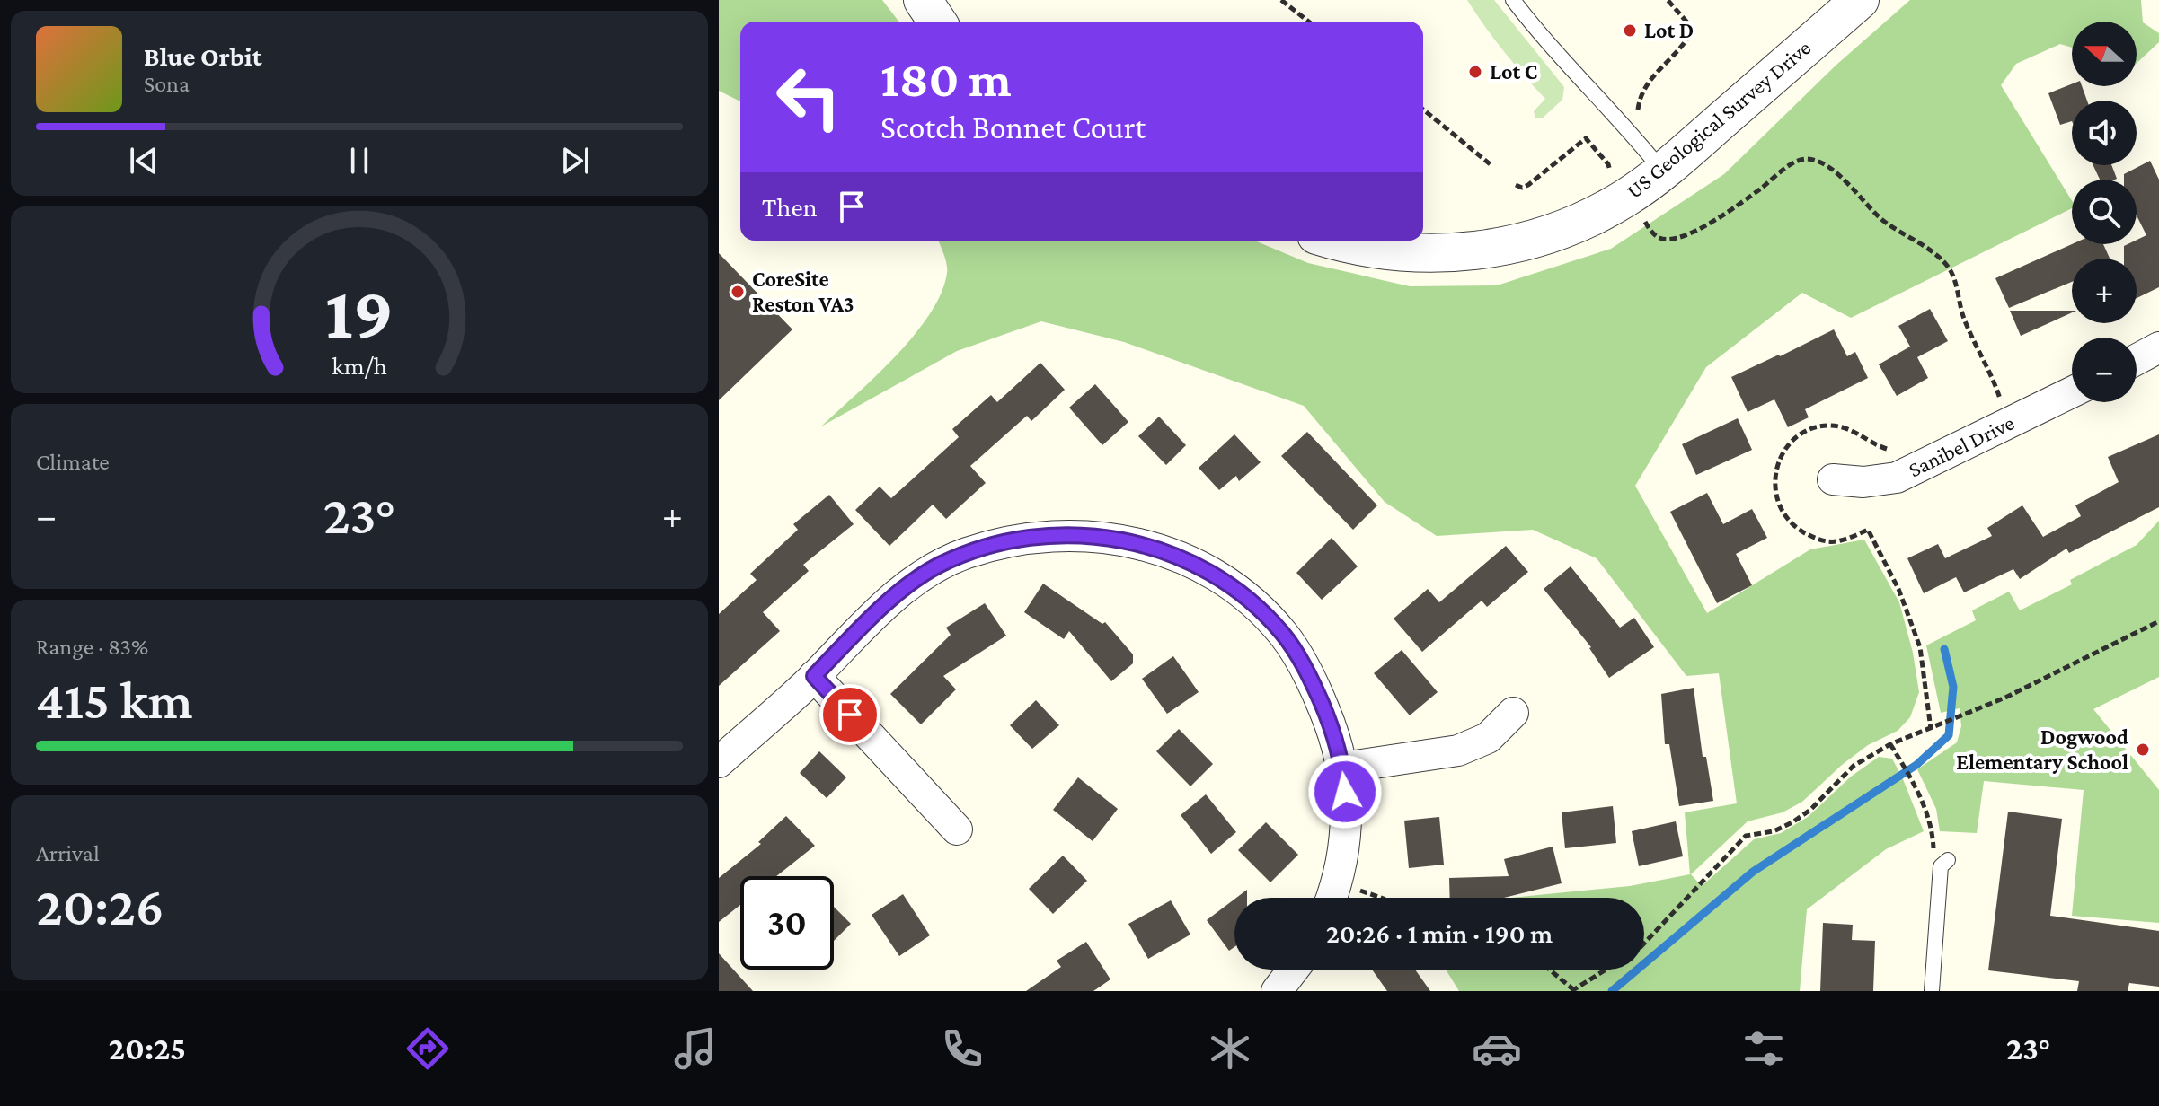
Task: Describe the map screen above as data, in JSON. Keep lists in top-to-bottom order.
{
  "streets": {
    "street": ["US Geological Survey Drive", "Sanibel Drive"]
  },
  "places": [
    "Lot D",
    "Lot C",
    "CoreSite Reston VA3",
    "Dogwood Elementary School"
  ],
  "north": "left",
  "page": {
    "map_buttons": ["+", "−"],
    "turn": ["180 m", "Scotch Bonnet Court"],
    "song": ["Blue Orbit", "Sona"],
    "then": "Then",
    "tile": [
      "Climate",
      ["Range · 83%", "415 km"],
      ["Arrival", "20:26"]
    ],
    "heat": ["−", "23°", "+"],
    "limit": "30",
    "trip": "20:26 · 1 min · 190 m",
    "tabs": ["20:25", "23°"],
    "gauge": ["19", "km/h"]
  }
}
